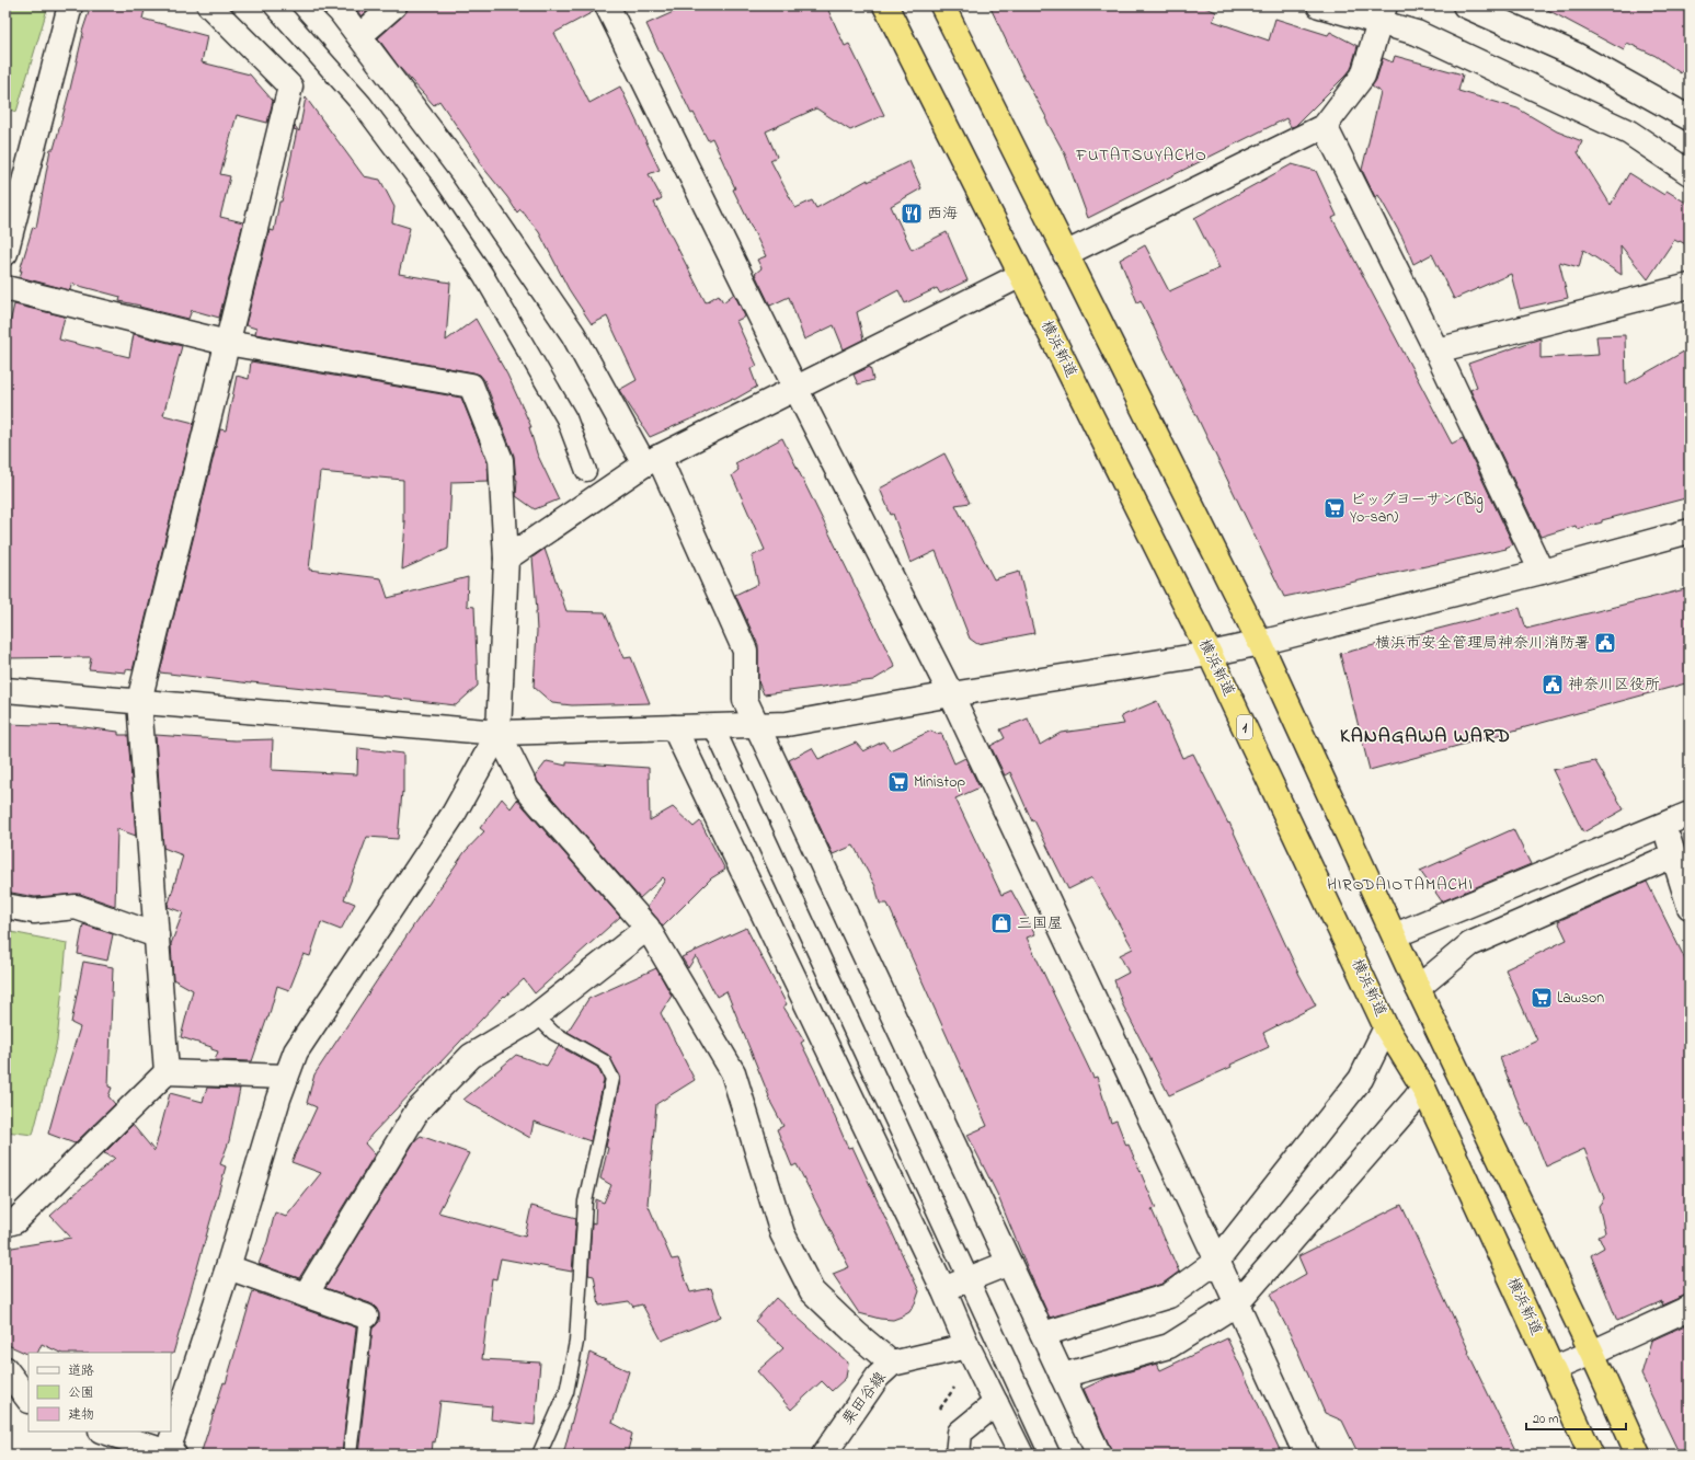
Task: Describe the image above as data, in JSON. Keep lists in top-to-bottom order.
{
  "streets": {
    "highway": ["横浜新道", "1"],
    "street": ["栗田谷線"]
  },
  "districts": ["FUTATSUYACHO", "KANAGAWA WARD", "HIRODAIOTAMACHI"],
  "places": {
    "restaurant": ["西海"],
    "supermarket": ["ビッグヨーサン(Big Yo-san)", "Ministop", "Lawson"],
    "public building": ["横浜市安全管理局神奈川消防署", "神奈川区役所"],
    "shop": ["三国屋"]
  },
  "legend": ["道路", "公園", "建物"],
  "scale_bar": "20 m"
}
